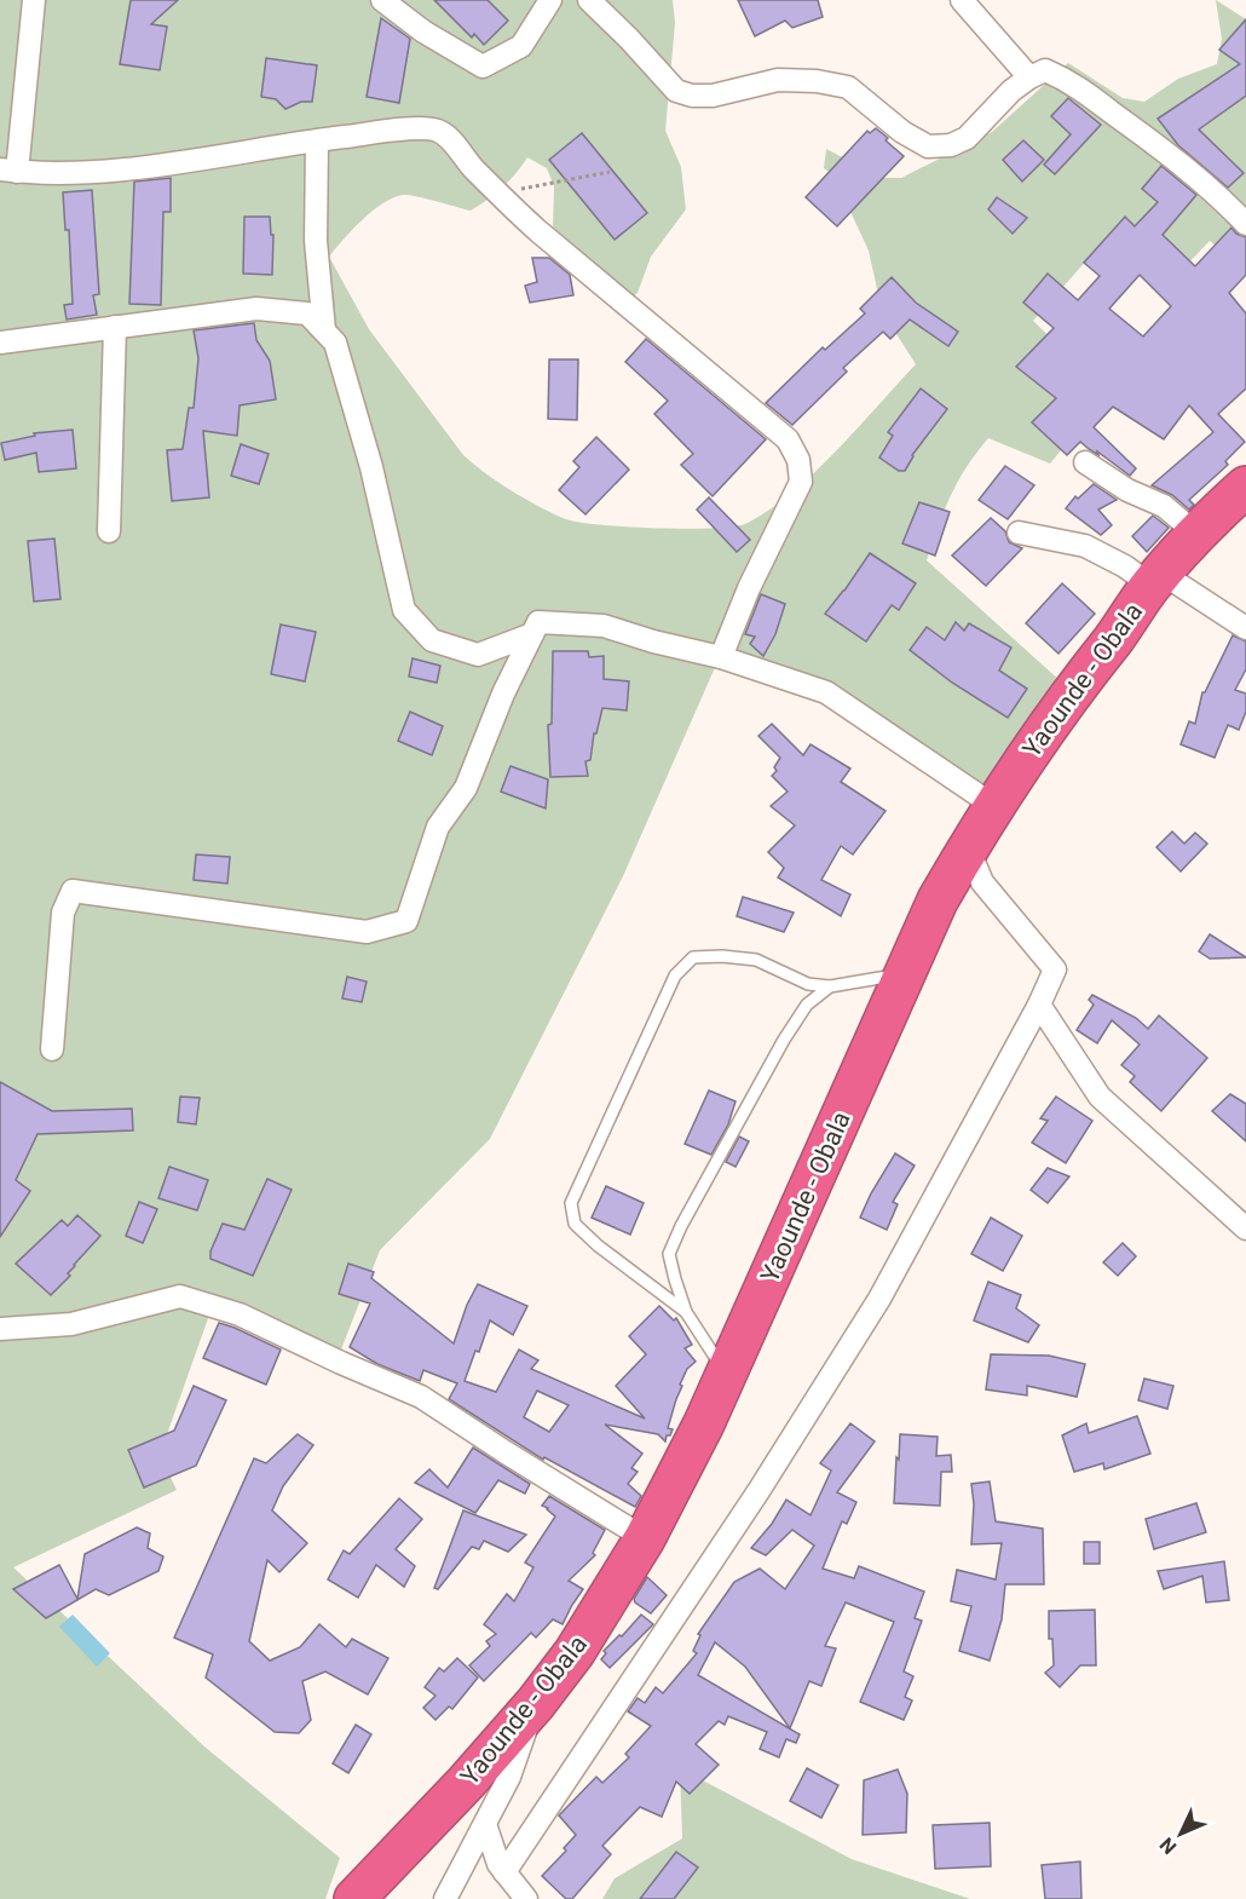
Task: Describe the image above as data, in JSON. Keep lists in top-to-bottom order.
{
  "streets": {
    "highway": ["Yaounde - Obala"]
  },
  "north": "bottom left"
}
